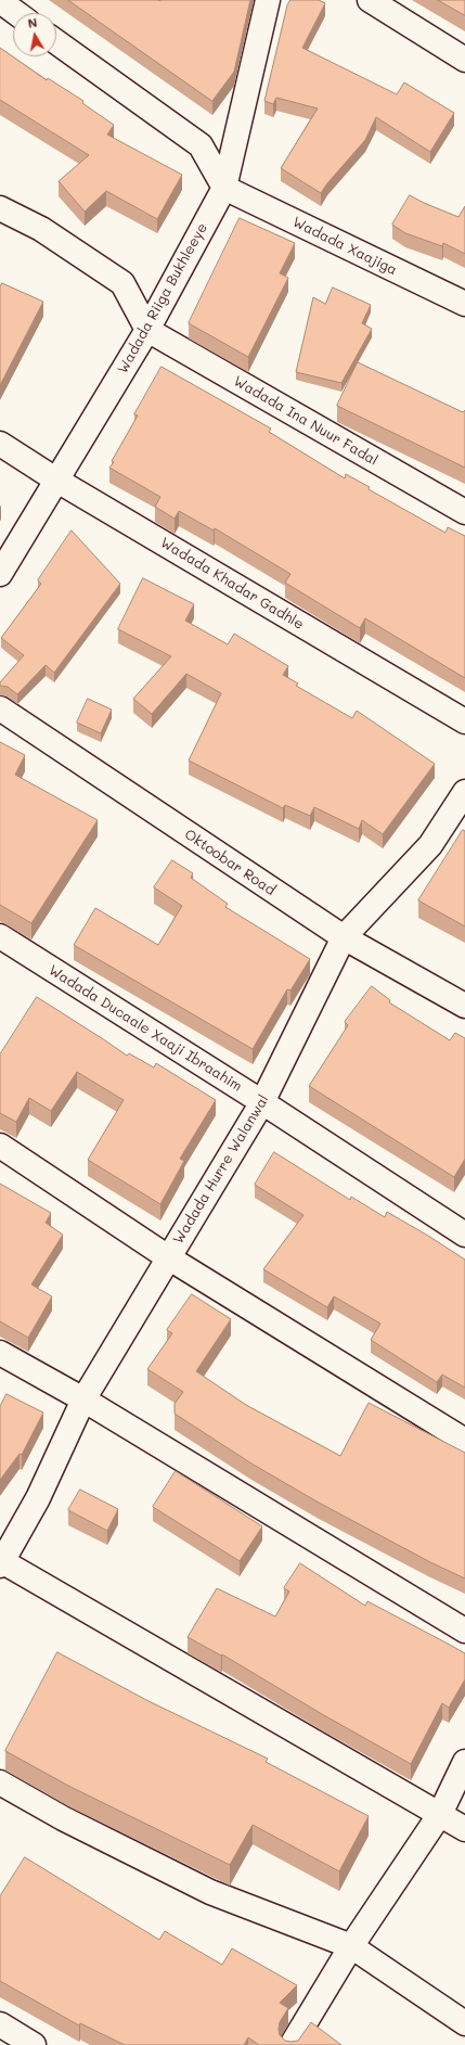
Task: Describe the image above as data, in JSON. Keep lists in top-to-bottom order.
{
  "streets": {
    "street": [
      "Wadada Xaajiga",
      "Wadada Riiga Bukhleeye",
      "Wadada Ina Nuur Fadal",
      "Wadada Khadar Gadhle",
      "Oktoobar Road",
      "Wadada Ducaale Xaaji Ibraahim",
      "Wadada Hurre Walanwal"
    ]
  },
  "crossings": [
    ["Wadada Xaajiga", "Wadada Riiga Bukhleeye"],
    ["Wadada Riiga Bukhleeye", "Wadada Ina Nuur Fadal"],
    ["Wadada Riiga Bukhleeye", "Wadada Khadar Gadhle"],
    ["Oktoobar Road", "Wadada Hurre Walanwal"],
    ["Wadada Ducaale Xaaji Ibraahim", "Wadada Hurre Walanwal"]
  ],
  "north": "top"
}
